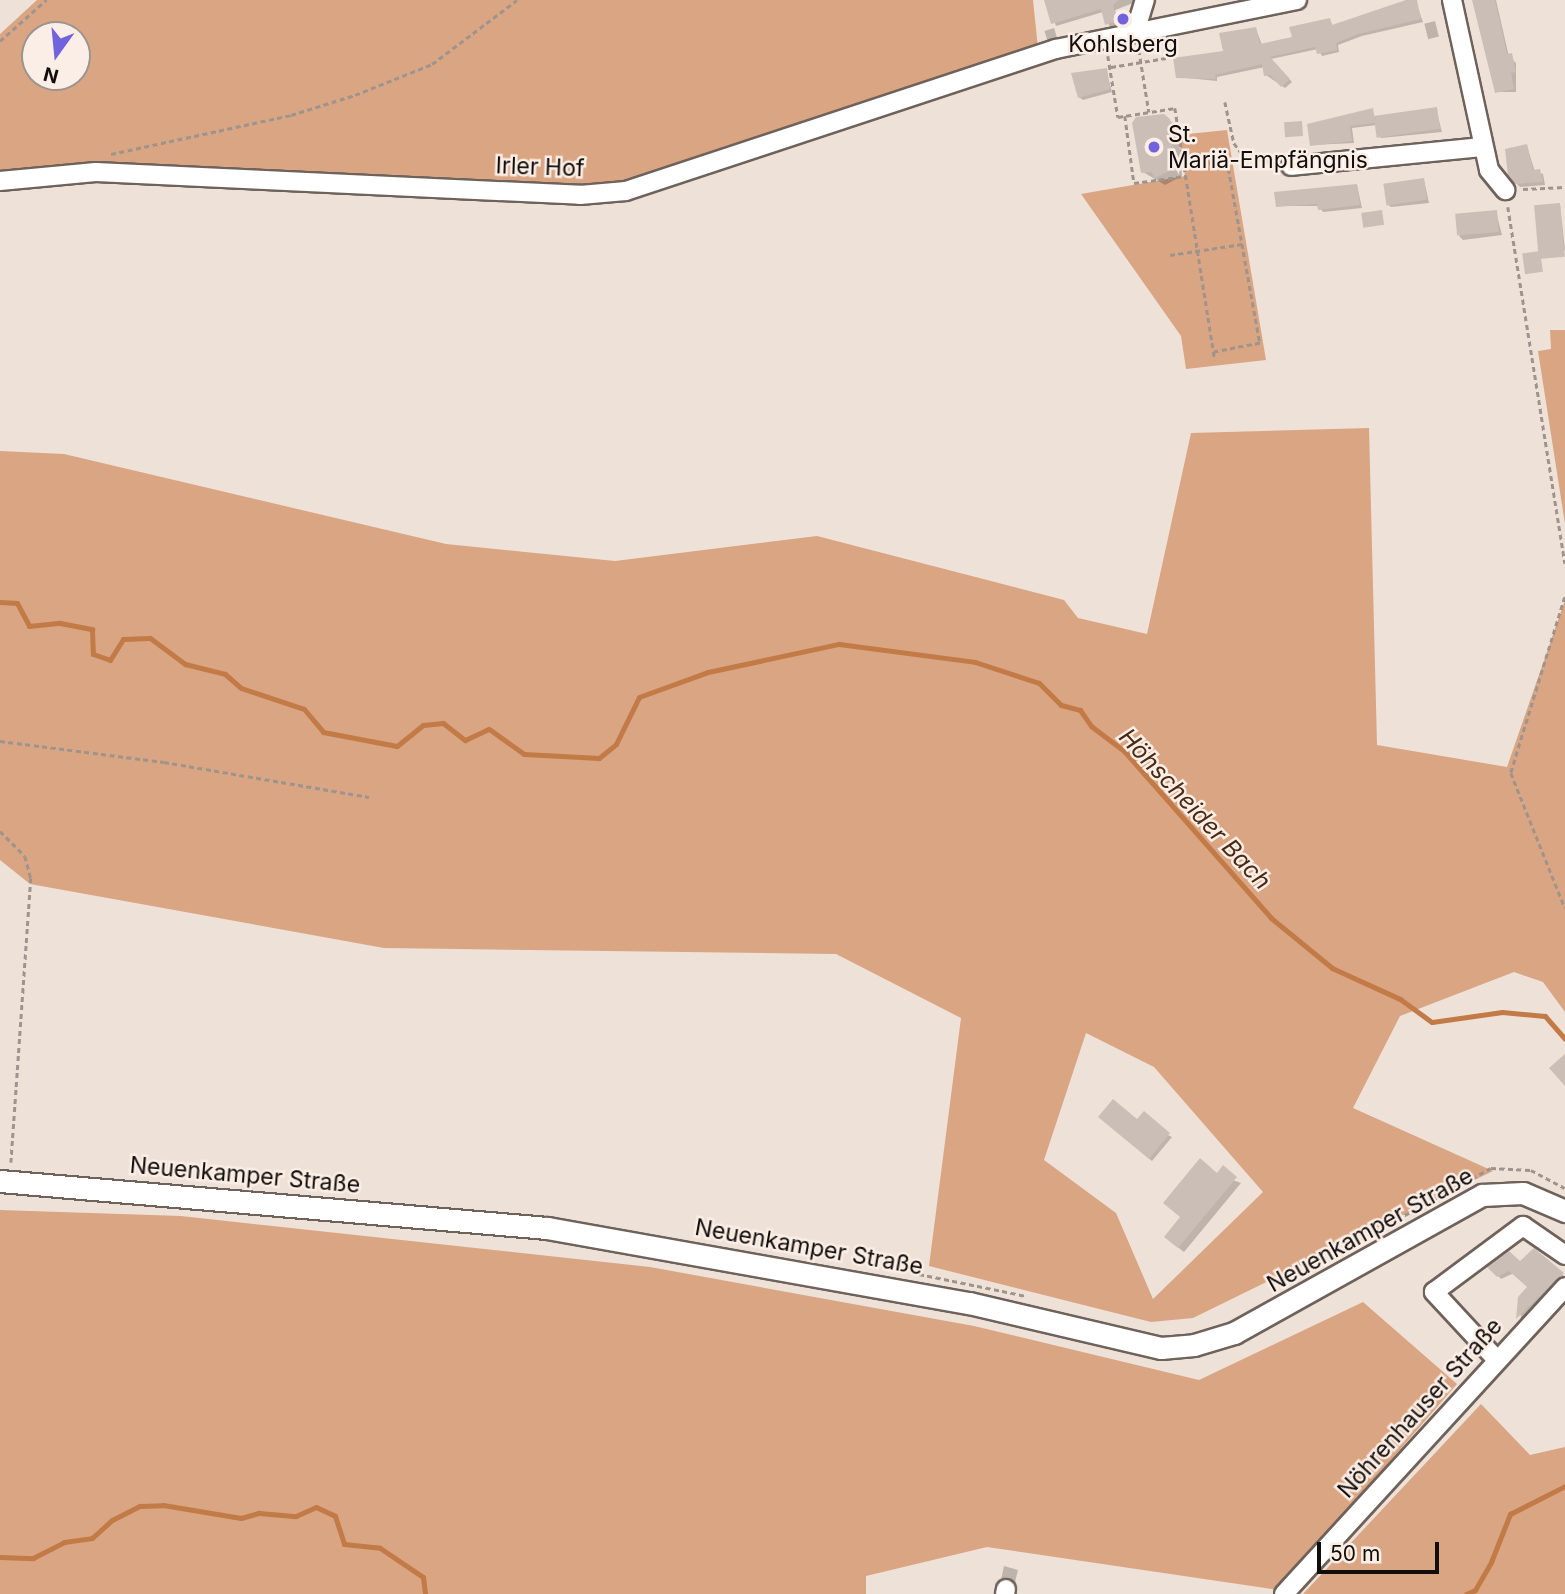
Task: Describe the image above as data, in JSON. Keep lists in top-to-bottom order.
{
  "streets": {
    "main road": ["Neuenkamper Straße"],
    "street": ["Irler Hof", "Nöhrenhauser Straße"]
  },
  "water": ["Höhscheider Bach"],
  "places": ["Kohlsberg", "St. Mariä-Empfängnis"],
  "scale_bar": "50 m",
  "north": "bottom"
}
